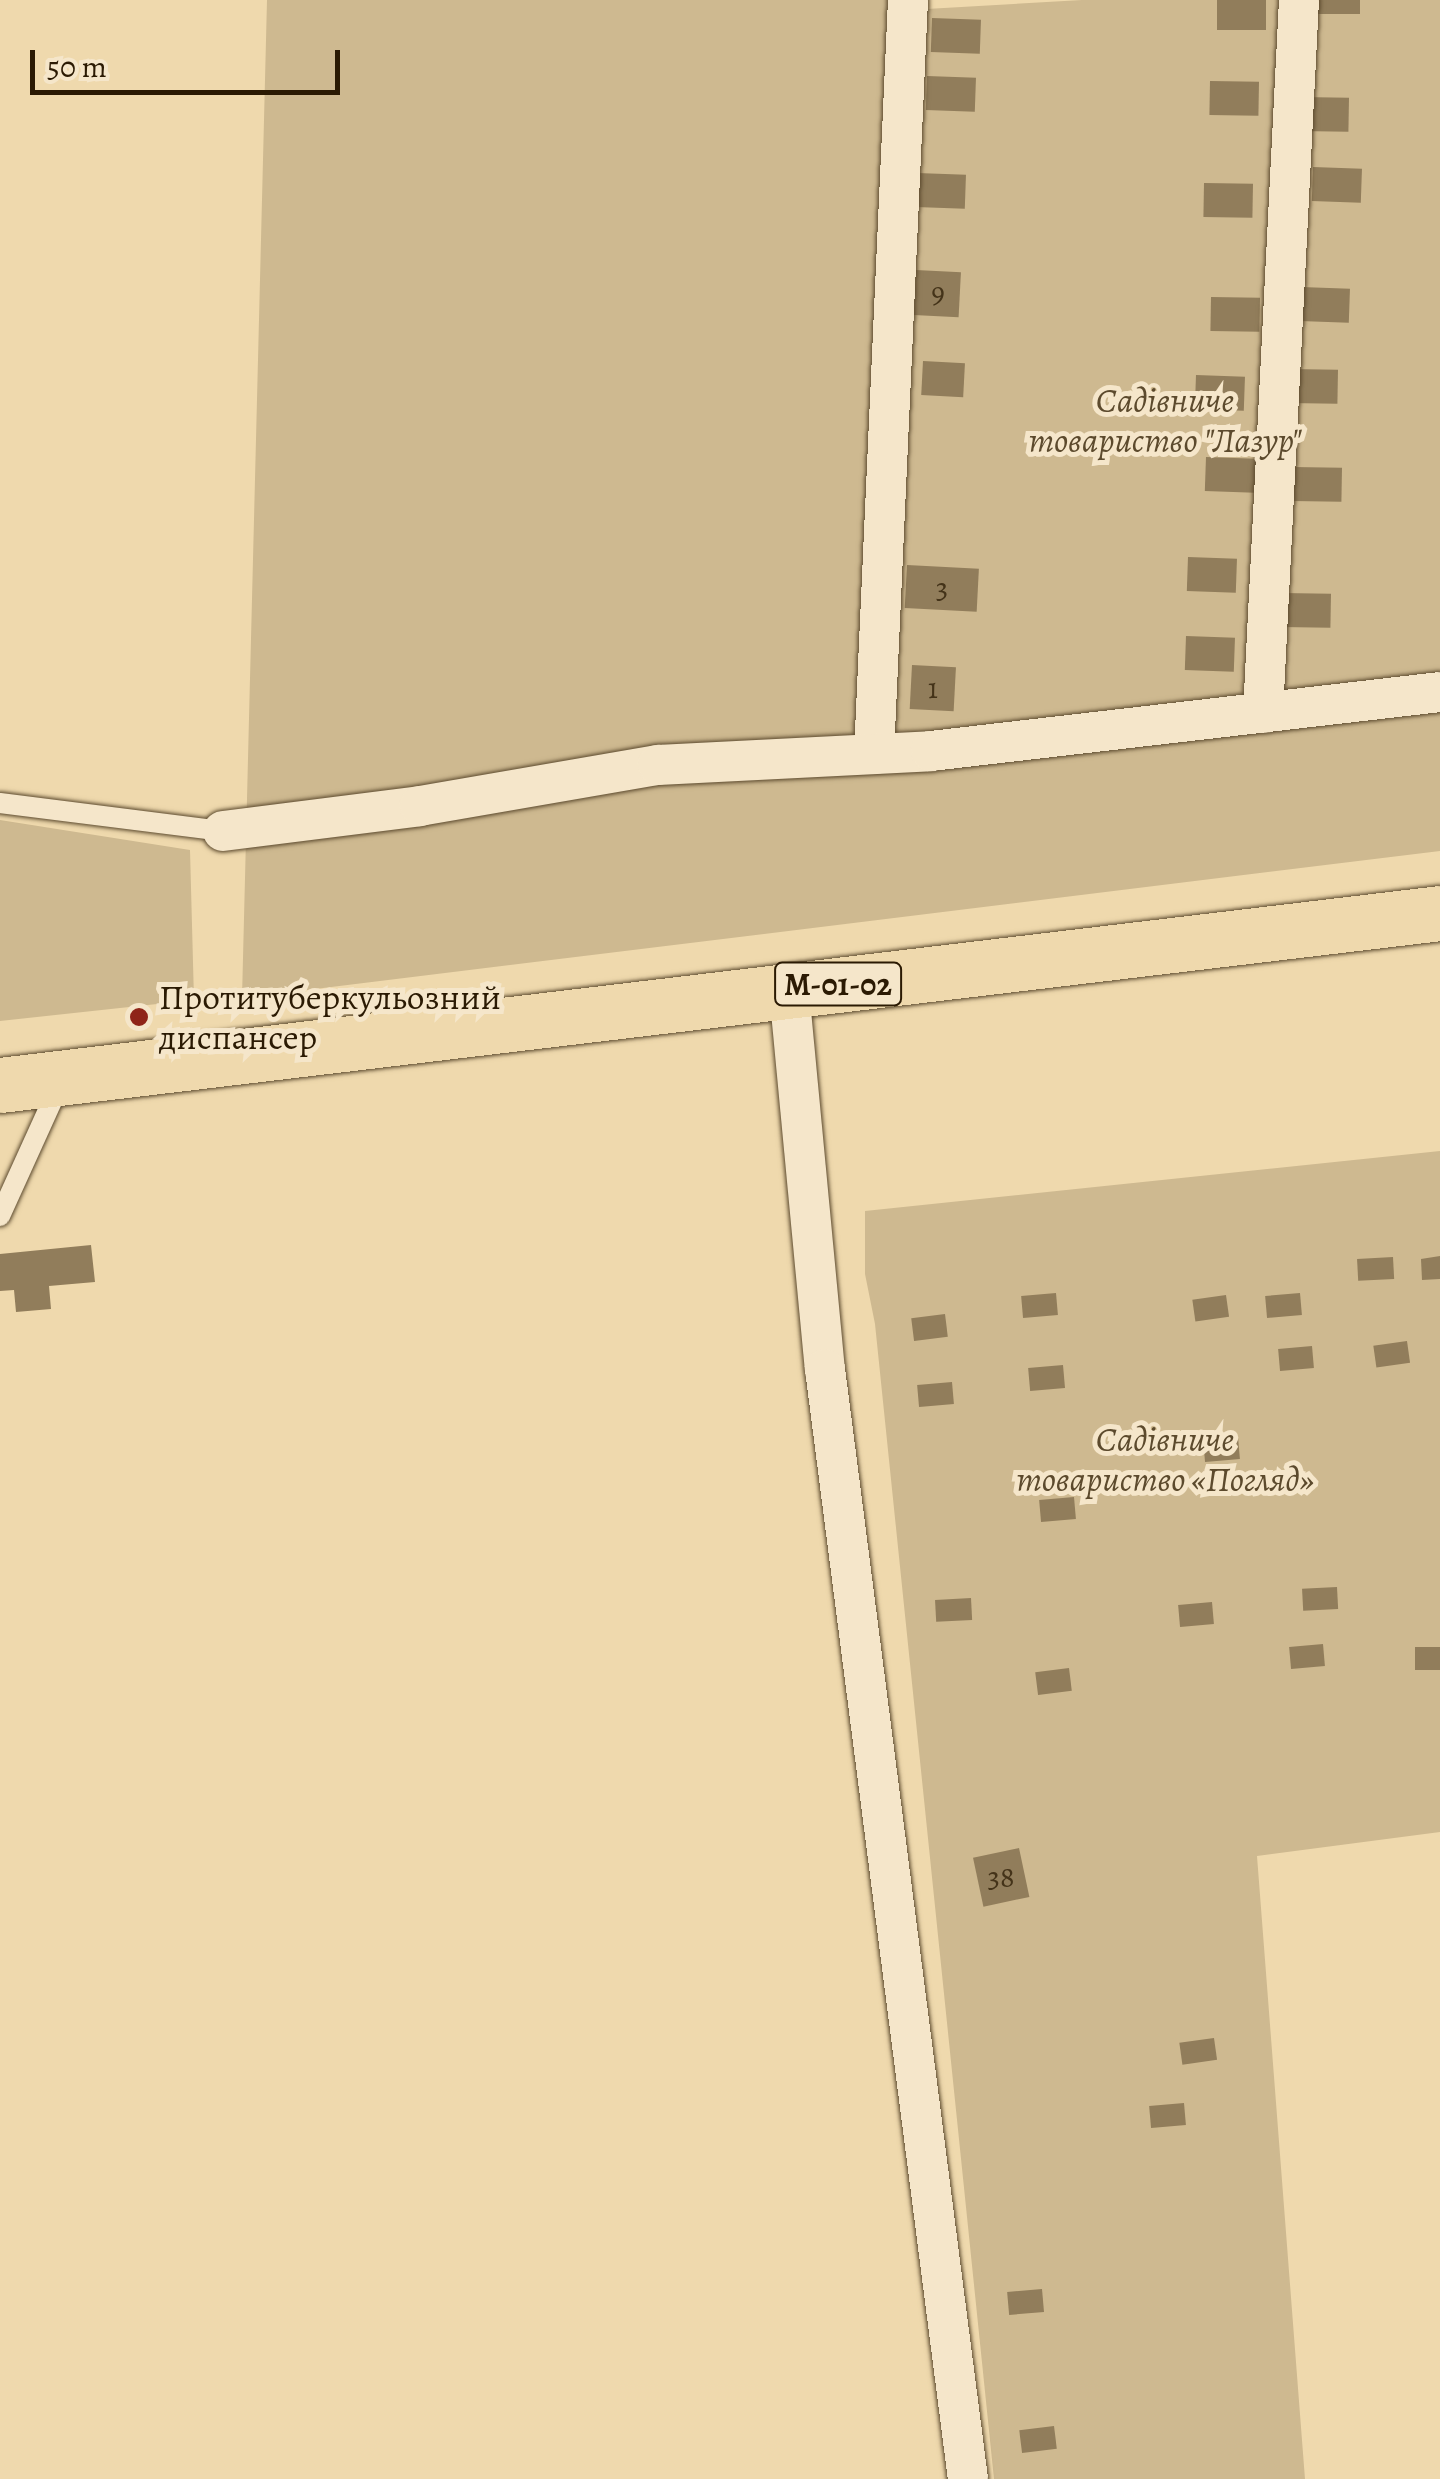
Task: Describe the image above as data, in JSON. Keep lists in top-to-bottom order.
{
  "streets": {
    "main road": ["М-01-02"]
  },
  "parks": ["Садівниче товариство \"Лазур\"", "Садівниче товариство «Погляд»"],
  "places": ["Протитуберкульозний диспансер"],
  "house_numbers": [
    "9",
    "3",
    "1",
    "38"
  ],
  "scale_bar": "50 m"
}
